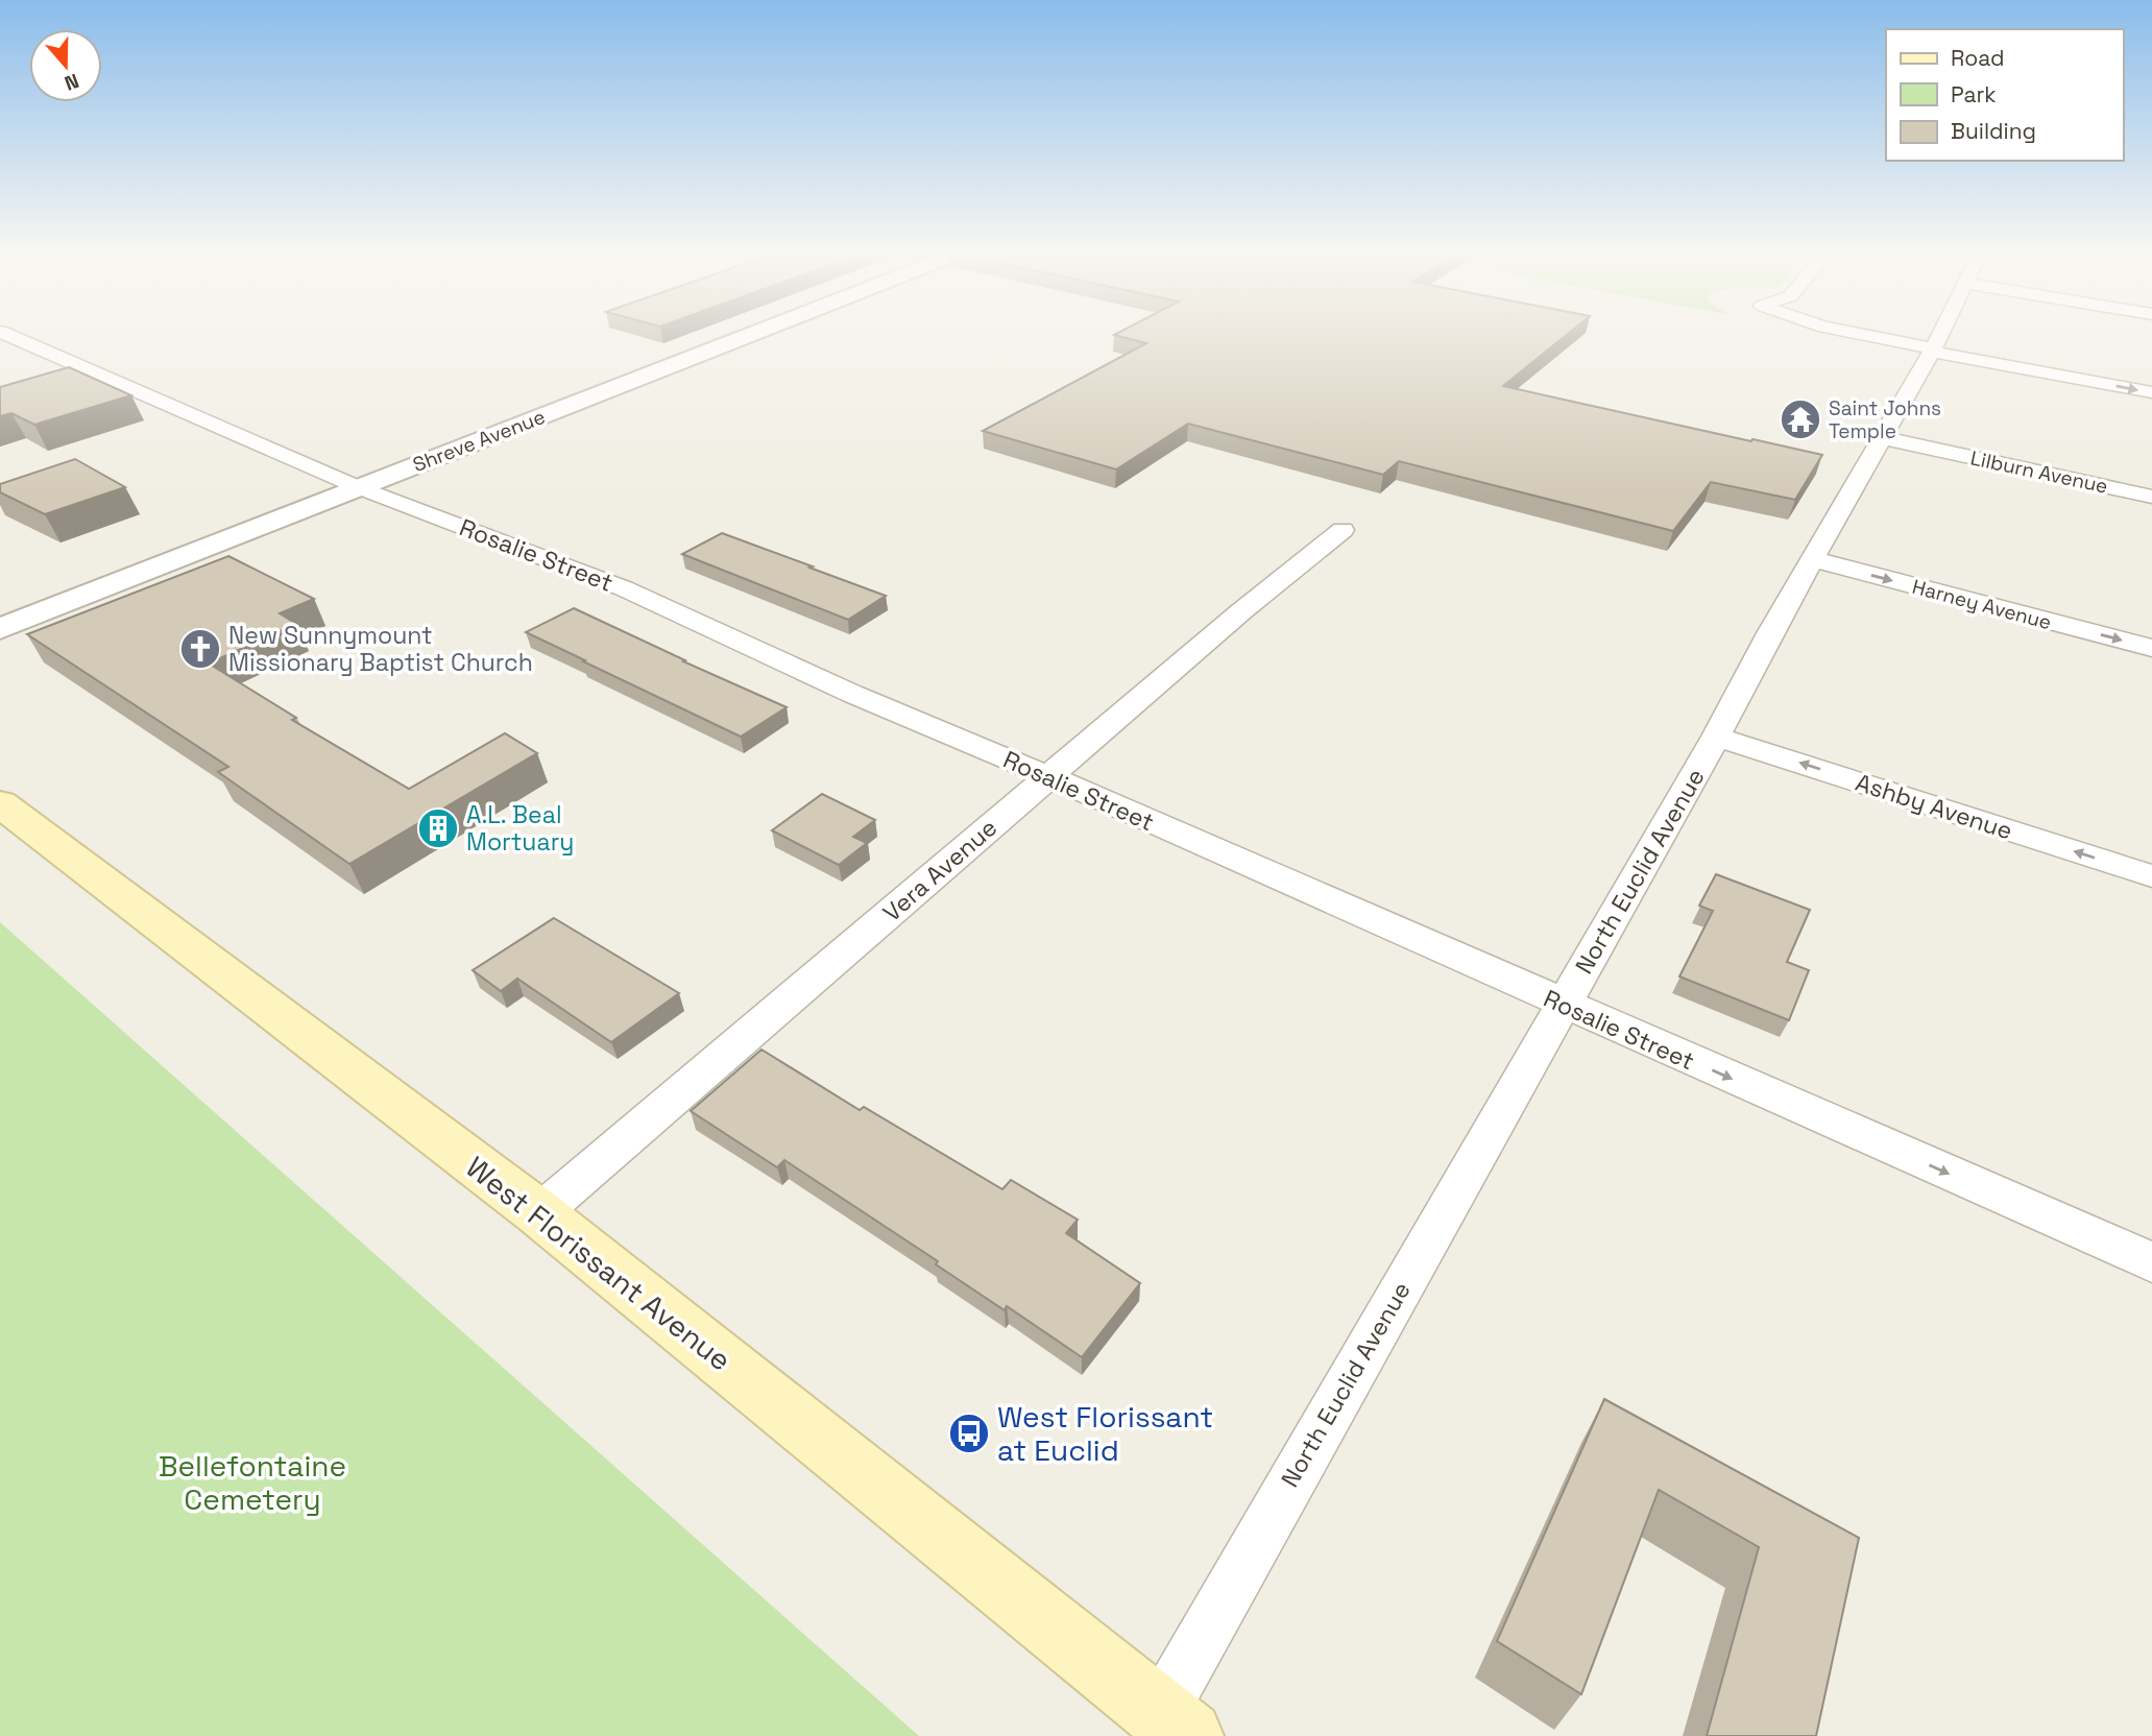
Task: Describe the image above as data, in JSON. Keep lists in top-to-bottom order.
{
  "streets": {
    "main road": ["West Florissant Avenue"],
    "street": [
      "Shreve Avenue",
      "Lilburn Avenue",
      "Rosalie Street",
      "Harney Avenue",
      "Ashby Avenue",
      "Vera Avenue",
      "North Euclid Avenue"
    ]
  },
  "crossings": [
    ["Shreve Avenue", "Rosalie Street"],
    ["Lilburn Avenue", "North Euclid Avenue"],
    ["Rosalie Street", "Vera Avenue"],
    ["Rosalie Street", "North Euclid Avenue"],
    ["Harney Avenue", "North Euclid Avenue"],
    ["Ashby Avenue", "North Euclid Avenue"],
    ["Vera Avenue", "West Florissant Avenue"],
    ["North Euclid Avenue", "West Florissant Avenue"]
  ],
  "one_way": ["Ashby Avenue"],
  "parks": ["Bellefontaine Cemetery"],
  "places": {
    "temple": ["Saint Johns Temple"],
    "church": ["New Sunnymount Missionary Baptist Church"],
    "building": ["A.L. Beal Mortuary"],
    "bus stop": ["West Florissant at Euclid"]
  },
  "legend": ["Road", "Park", "Building"],
  "north": "bottom"
}
